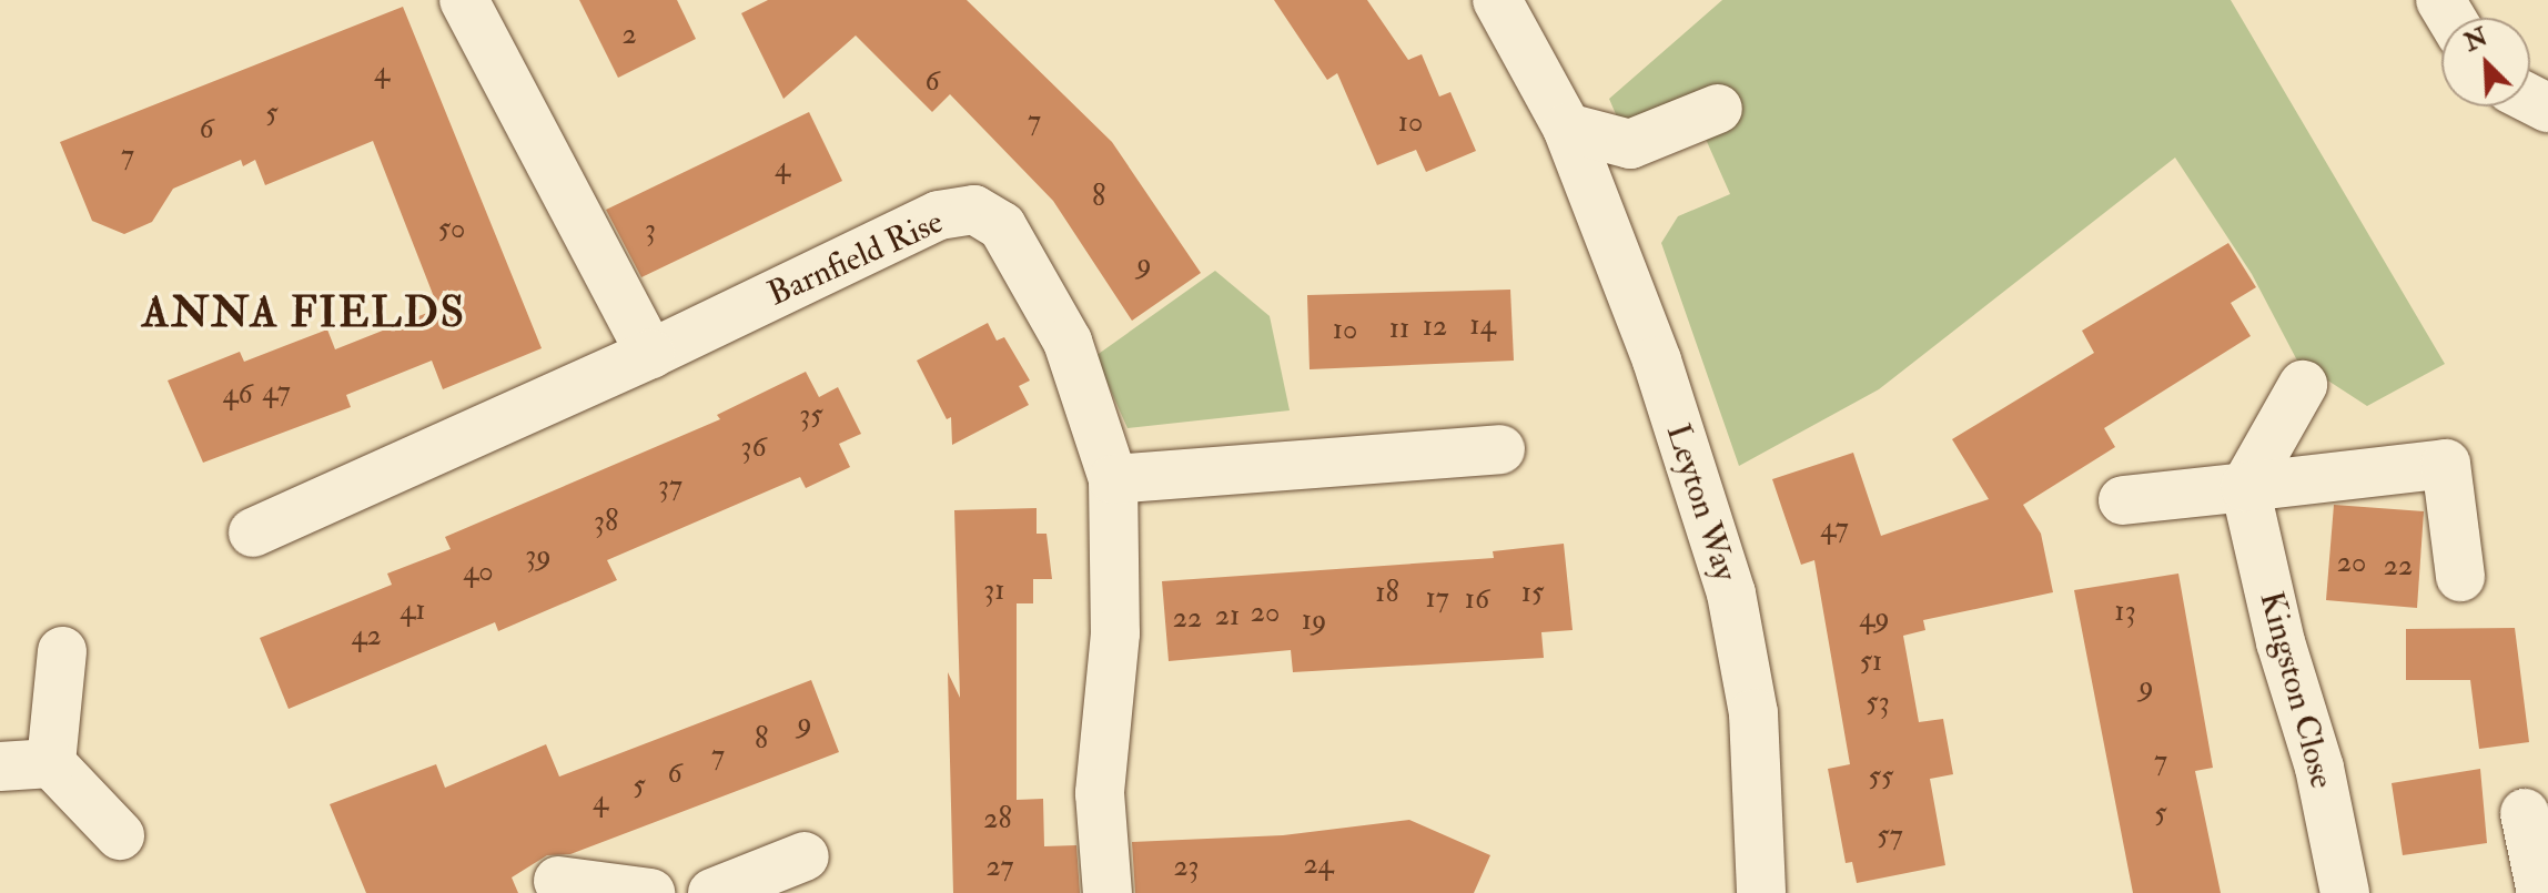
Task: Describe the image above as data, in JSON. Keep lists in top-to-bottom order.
{
  "streets": {
    "street": ["Barnfield Rise", "Leyton Way", "Kingston Close"]
  },
  "districts": ["ANNA FIELDS"],
  "house_numbers": [
    "2",
    "4",
    "6",
    "5",
    "7",
    "10",
    "6",
    "7",
    "4",
    "8",
    "50",
    "3",
    "9",
    "14",
    "12",
    "11",
    "10",
    "47",
    "46",
    "35",
    "36",
    "37",
    "38",
    "47",
    "39",
    "20",
    "22",
    "40",
    "31",
    "18",
    "15",
    "17",
    "16",
    "41",
    "13",
    "20",
    "21",
    "22",
    "49",
    "19",
    "42",
    "51",
    "9",
    "53",
    "9",
    "8",
    "7",
    "7",
    "6",
    "55",
    "5",
    "4",
    "5",
    "28",
    "57",
    "24",
    "27",
    "23"
  ],
  "north": "top left"
}
